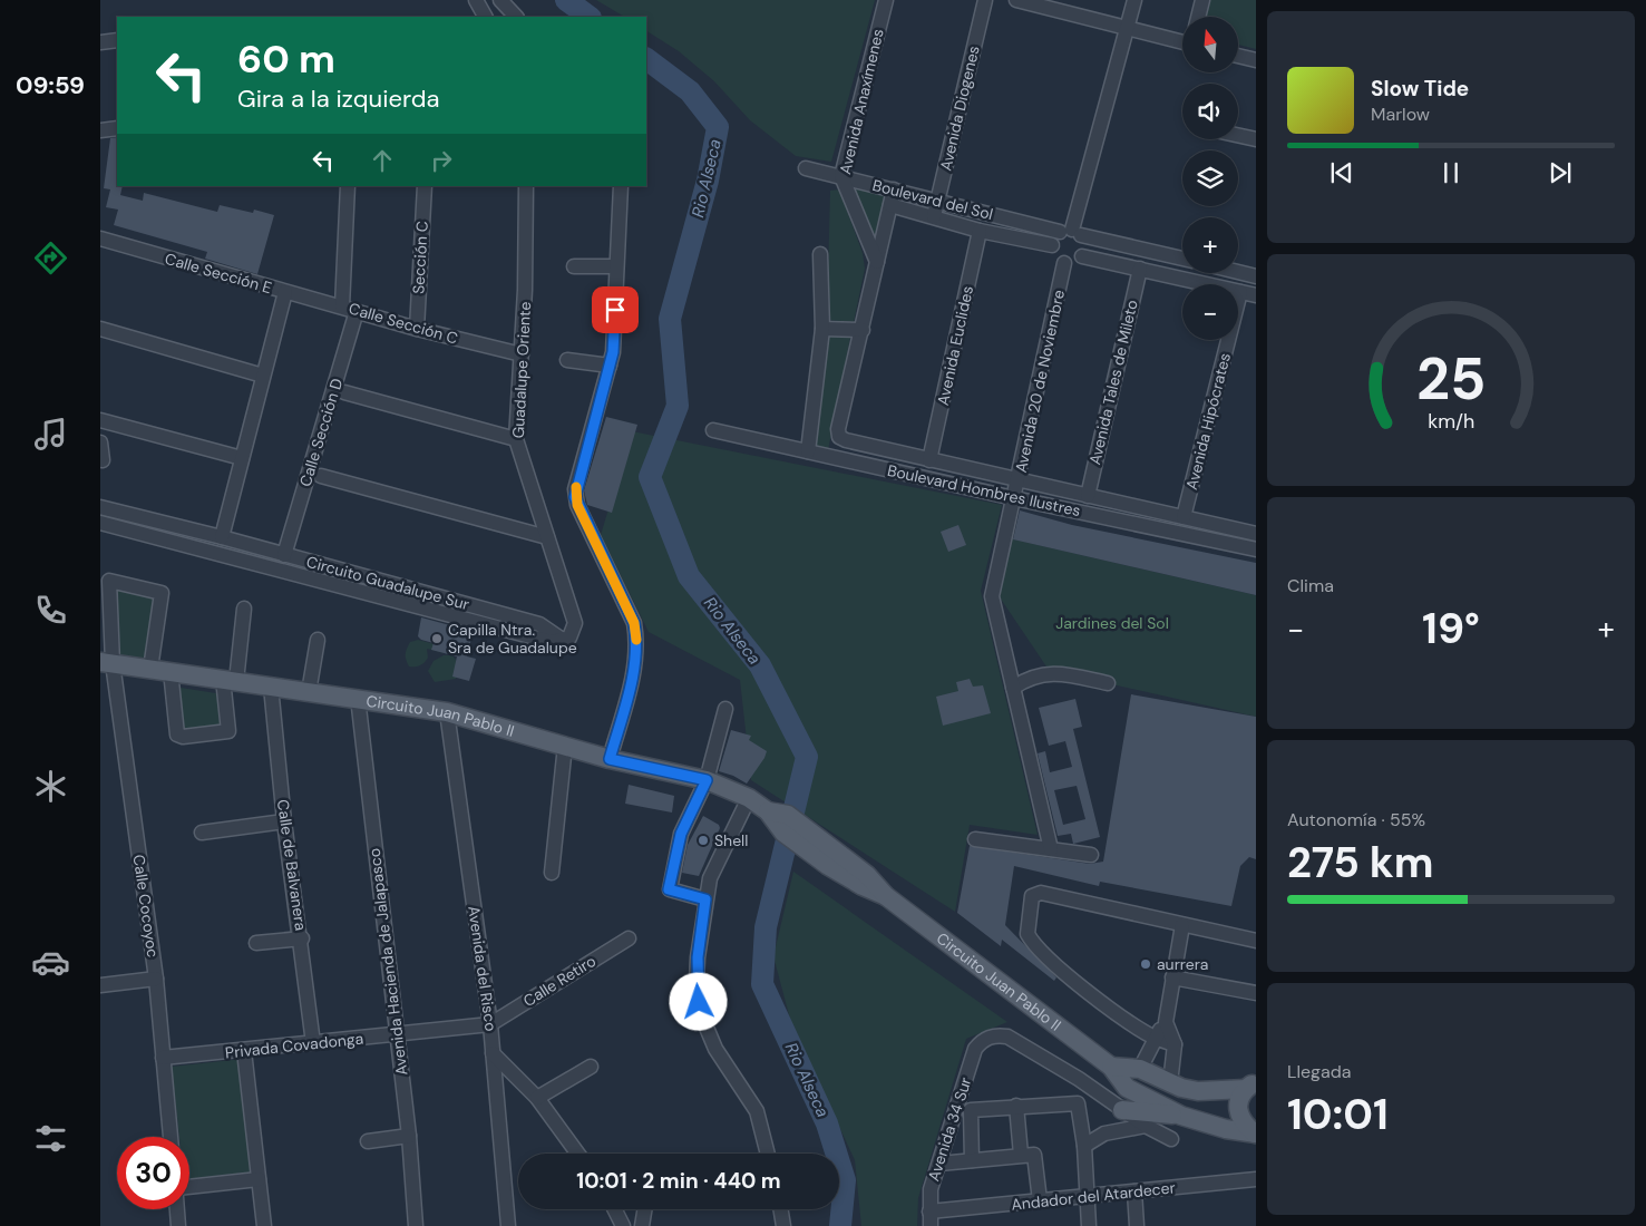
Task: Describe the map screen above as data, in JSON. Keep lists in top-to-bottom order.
{
  "streets": {
    "main road": ["Circuito Juan Pablo II"],
    "street": [
      "Avenida Anaxímenes",
      "Avenida Diogenes",
      "Boulevard del Sol",
      "Sección C",
      "Calle Sección E",
      "Calle Sección C",
      "Avenida Euclides",
      "Guadalupe Oriente",
      "Avenida 20 de Noviembre",
      "Avenida Tales de Mileto",
      "Avenida Hipócrates",
      "Calle Sección D",
      "Boulevard Hombres Ilustres",
      "Circuito Guadalupe Sur",
      "Calle de Balvanera",
      "Calle Cocoyoc",
      "Avenida Hacienda de Jalapasco",
      "Avenida del Risco",
      "Calle Retiro",
      "Privada Covadonga",
      "Avenida 34 Sur",
      "Andador del Atardecer"
    ]
  },
  "crossings": [
    ["Avenida Anaxímenes", "Boulevard del Sol"],
    ["Avenida Diogenes", "Boulevard del Sol"],
    ["Boulevard del Sol", "Avenida Euclides"],
    ["Boulevard del Sol", "Avenida 20 de Noviembre"],
    ["Sección C", "Calle Sección C"],
    ["Calle Sección E", "Calle Sección C"],
    ["Calle Sección E", "Circuito Guadalupe Sur"],
    ["Calle Sección C", "Guadalupe Oriente"],
    ["Calle Sección C", "Calle Sección D"],
    ["Avenida Euclides", "Boulevard Hombres Ilustres"],
    ["Guadalupe Oriente", "Calle Sección D"],
    ["Guadalupe Oriente", "Circuito Guadalupe Sur"],
    ["Avenida 20 de Noviembre", "Boulevard Hombres Ilustres"],
    ["Avenida Tales de Mileto", "Boulevard Hombres Ilustres"],
    ["Avenida Hipócrates", "Boulevard Hombres Ilustres"],
    ["Calle Sección D", "Circuito Guadalupe Sur"],
    ["Circuito Juan Pablo II", "Calle de Balvanera"],
    ["Circuito Juan Pablo II", "Calle Cocoyoc"],
    ["Circuito Juan Pablo II", "Avenida Hacienda de Jalapasco"],
    ["Circuito Juan Pablo II", "Avenida del Risco"],
    ["Calle de Balvanera", "Privada Covadonga"],
    ["Calle Cocoyoc", "Privada Covadonga"],
    ["Avenida Hacienda de Jalapasco", "Privada Covadonga"],
    ["Avenida del Risco", "Calle Retiro"],
    ["Avenida del Risco", "Privada Covadonga"],
    ["Calle Retiro", "Privada Covadonga"],
    ["Avenida 34 Sur", "Andador del Atardecer"]
  ],
  "water": ["Rio Alseca"],
  "parks": ["Jardines del Sol"],
  "places": ["Capilla Ntra. Sra de Guadalupe", "Shell", "aurrera"],
  "north": "top",
  "page": {
    "tabs": "09:59",
    "map_buttons": ["+", "−"],
    "turn": ["60 m", "Gira a la izquierda"],
    "song": ["Slow Tide", "Marlow"],
    "tile": [
      "Clima",
      ["Autonomía · 55%", "275 km"],
      ["Llegada", "10:01"]
    ],
    "heat": ["−", "19°", "+"],
    "limit": "30",
    "trip": "10:01 · 2 min · 440 m",
    "gauge": ["25", "km/h"]
  }
}
